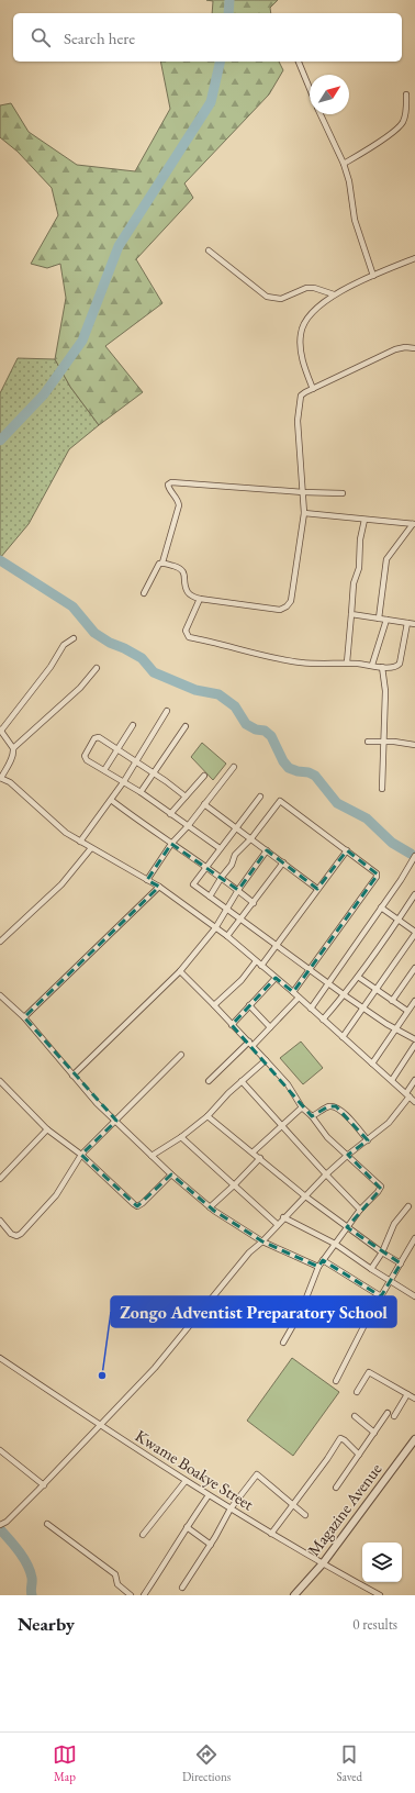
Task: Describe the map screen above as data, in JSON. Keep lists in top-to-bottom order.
{
  "streets": {
    "street": ["Kwame Boakye Street", "Magazine Avenue"]
  },
  "crossings": [
    ["Kwame Boakye Street", "Magazine Avenue"]
  ],
  "places": ["Zongo Adventist Preparatory School"],
  "north": "top right",
  "page": {
    "search": "Search here",
    "heading": ["Nearby", "0 results"],
    "nav": ["Map", "Directions", "Saved"]
  }
}
